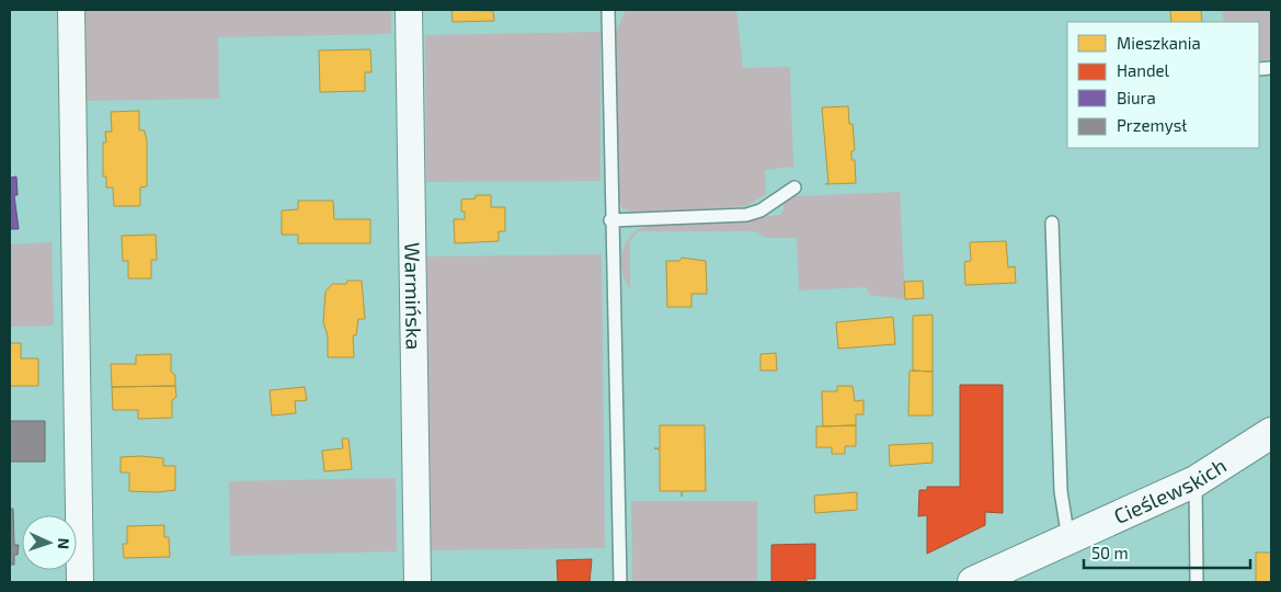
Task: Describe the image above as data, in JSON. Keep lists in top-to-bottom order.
{
  "streets": {
    "street": ["Warmińska", "Cieślewskich"]
  },
  "legend": [
    "Mieszkania",
    "Handel",
    "Biura",
    "Przemysł"
  ],
  "scale_bar": "50 m",
  "north": "right"
}
